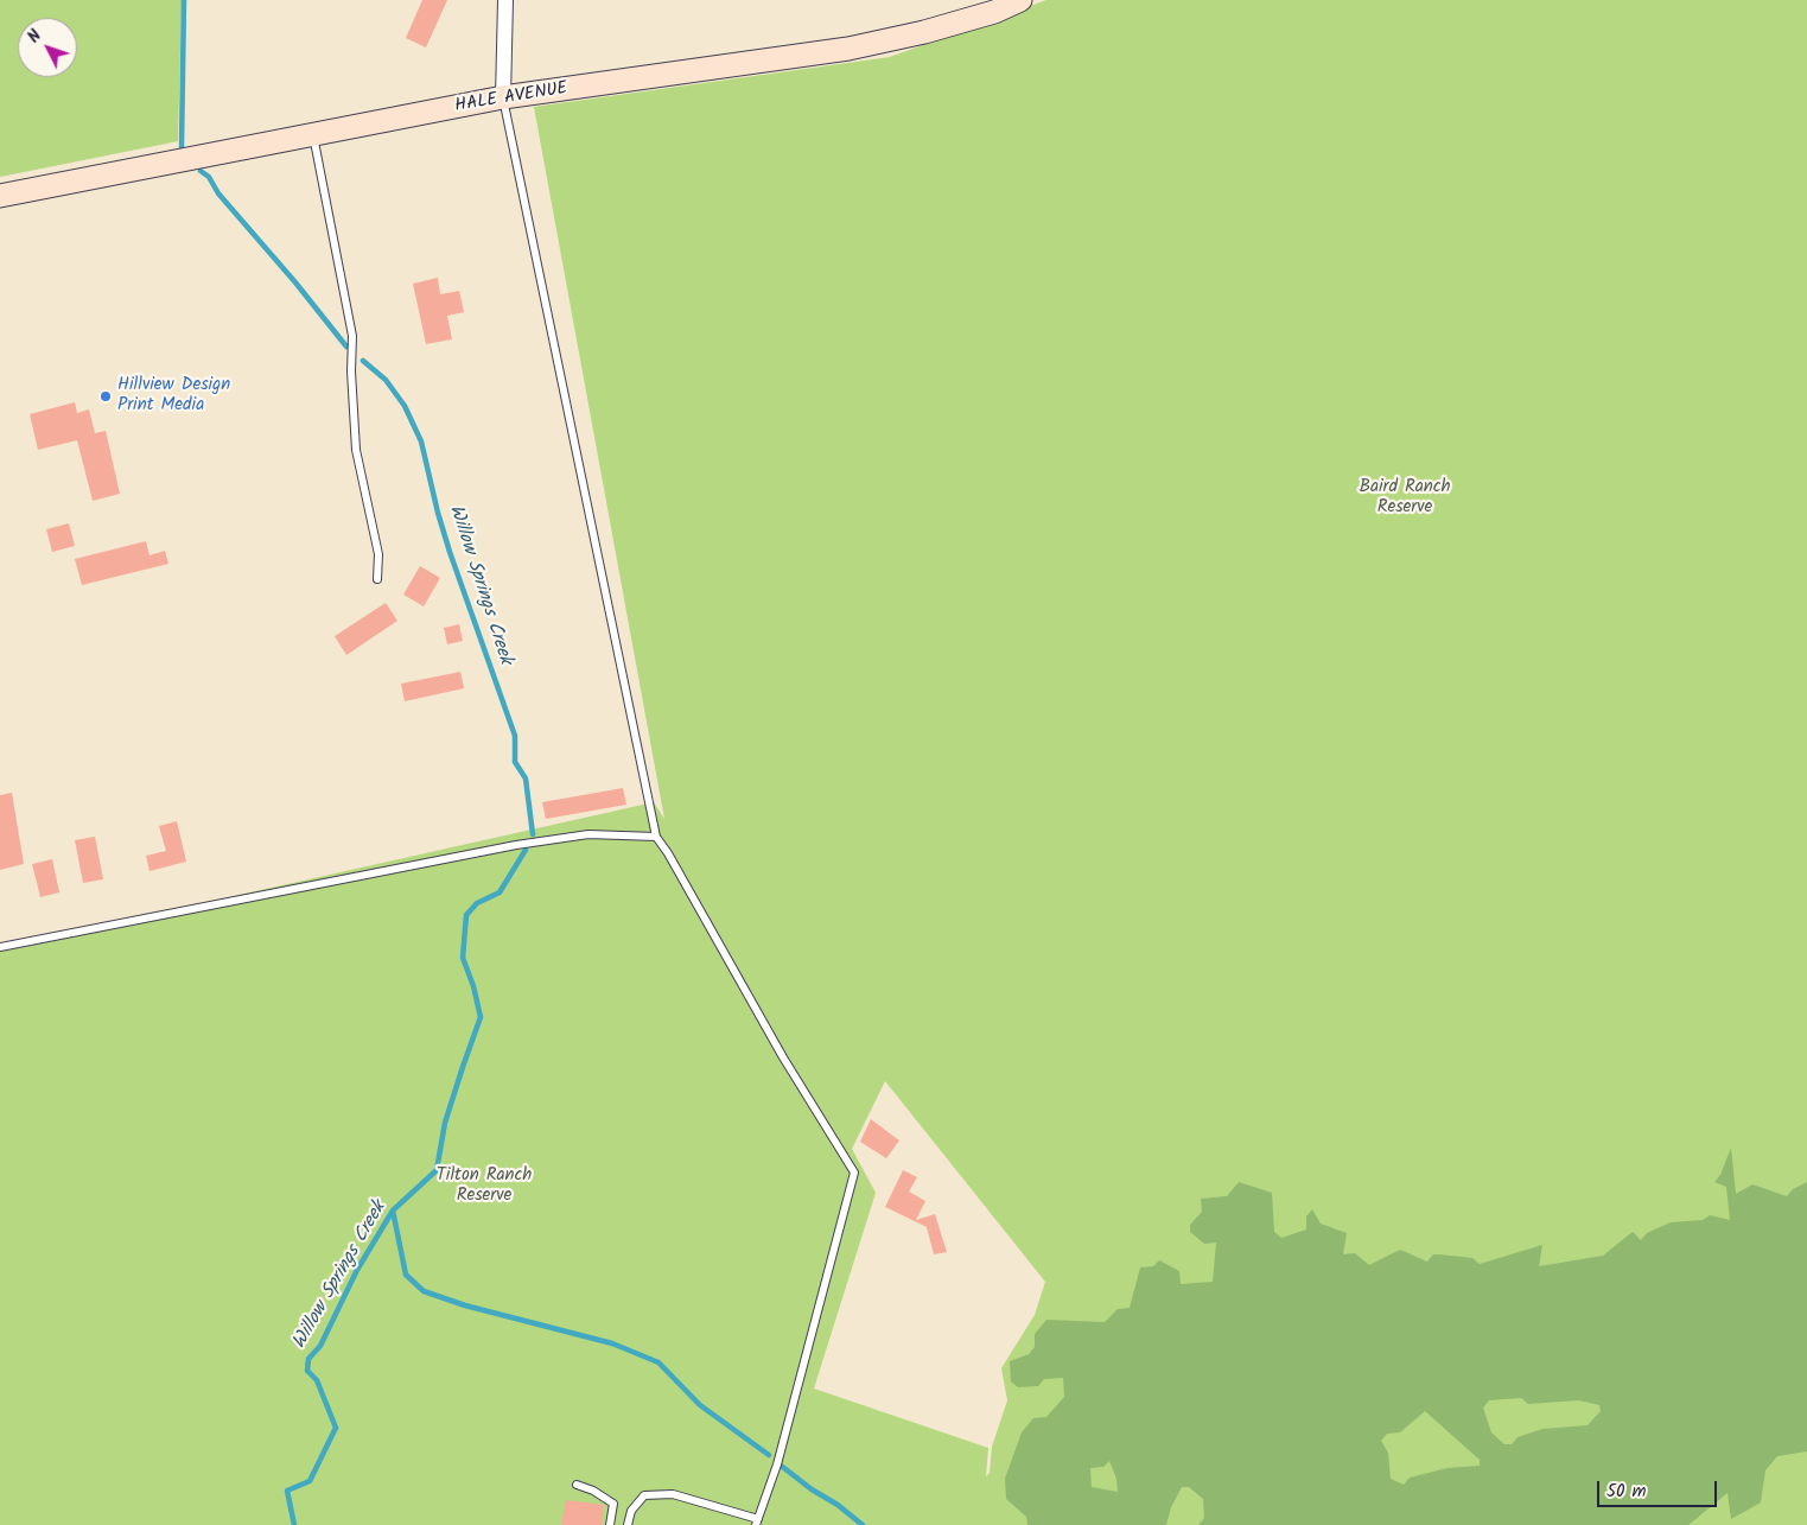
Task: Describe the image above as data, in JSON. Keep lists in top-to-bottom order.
{
  "streets": {
    "main road": ["HALE AVENUE"]
  },
  "water": ["Willow Springs Creek"],
  "parks": ["Baird Ranch Reserve", "Tilton Ranch Reserve"],
  "places": ["Hillview Design Print Media"],
  "scale_bar": "50 m",
  "north": "top left"
}
